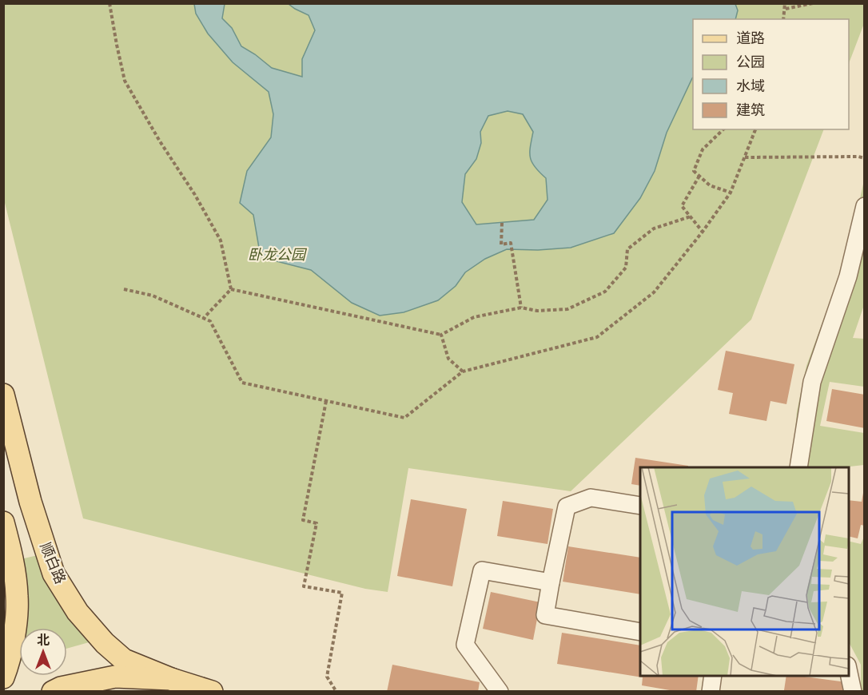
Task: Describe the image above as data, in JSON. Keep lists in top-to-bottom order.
{
  "streets": {
    "main road": ["顺白路"]
  },
  "parks": ["卧龙公园"],
  "legend": [
    "道路",
    "公园",
    "水域",
    "建筑"
  ],
  "north": "top"
}
